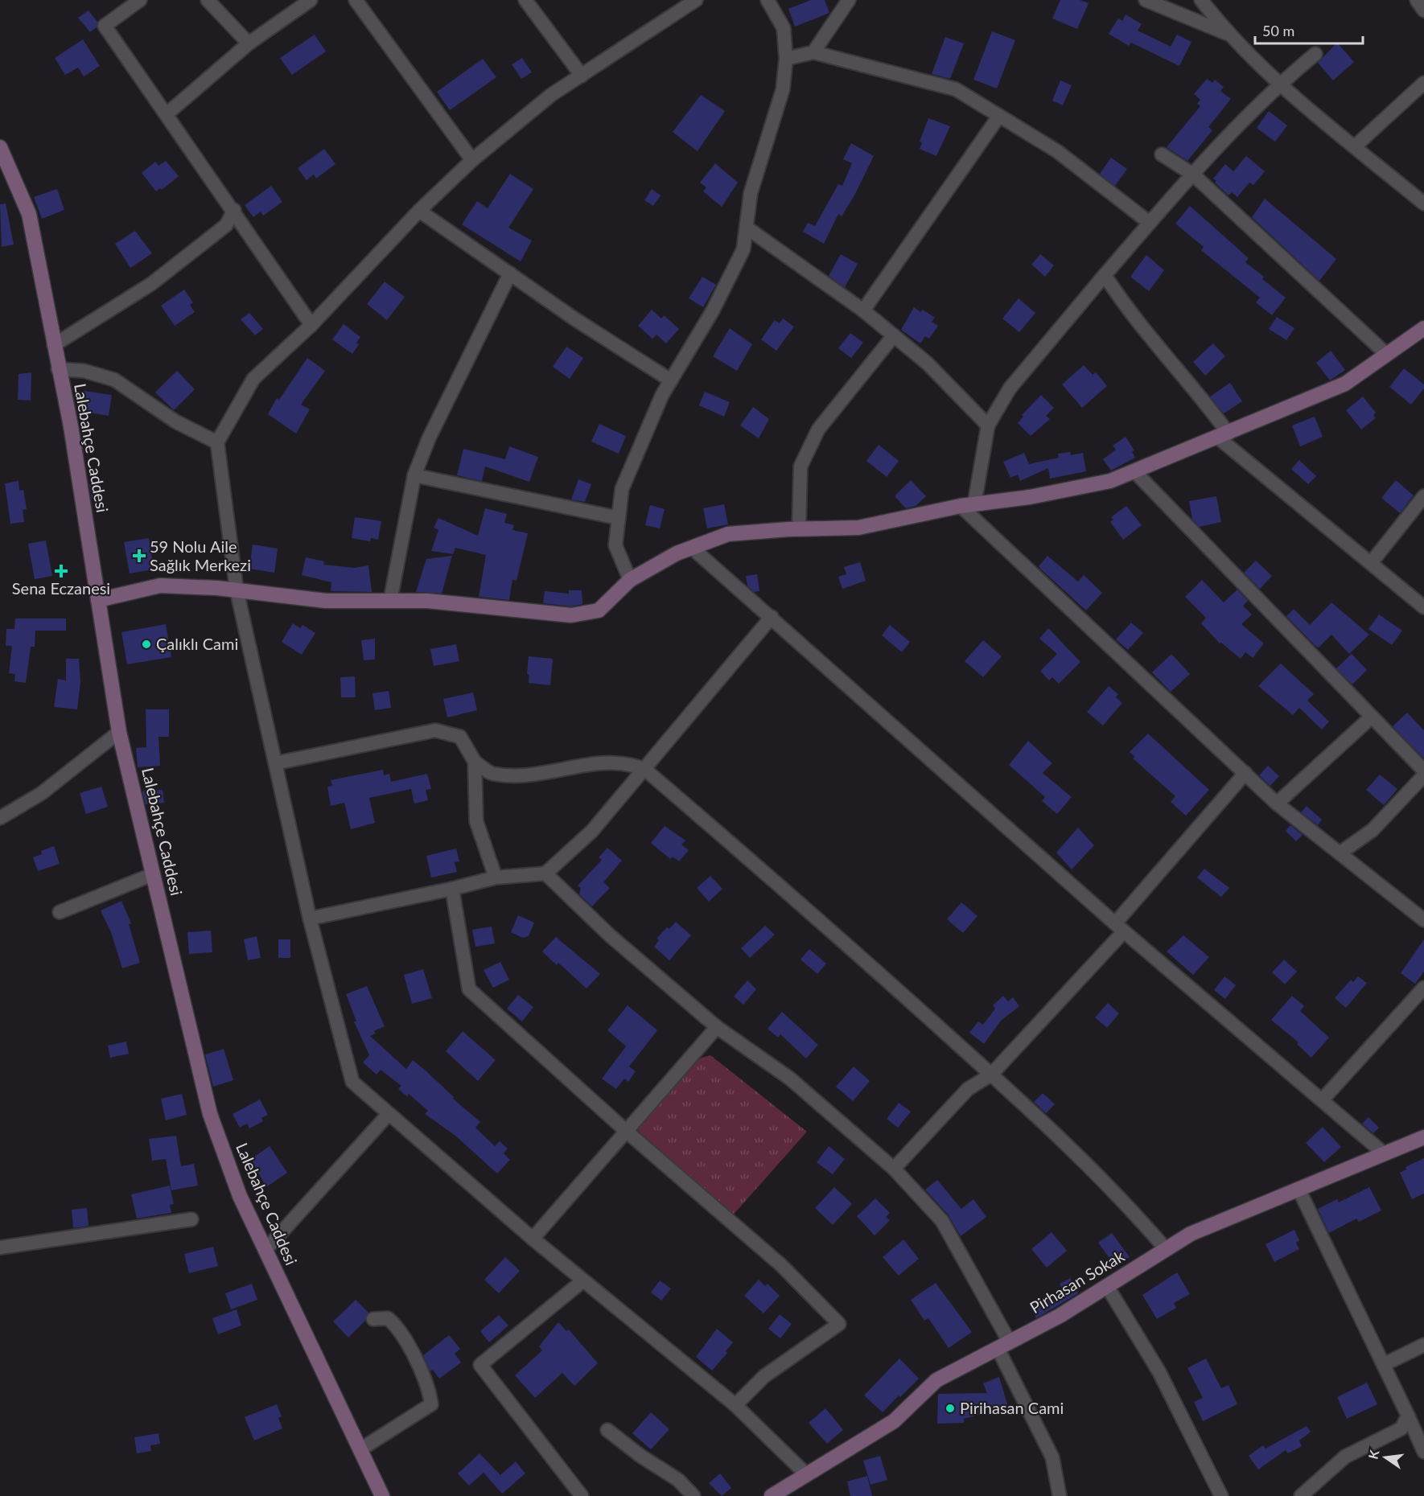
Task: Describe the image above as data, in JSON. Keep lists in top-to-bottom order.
{
  "streets": {
    "street": ["Lalebahçe Caddesi", "Pirhasan Sokak"]
  },
  "places": {
    "health": ["59 Nolu Aile Sağlık Merkezi", "Sena Eczanesi"],
    "other": ["Çalıklı Cami", "Pirihasan Cami"]
  },
  "scale_bar": "50 m",
  "north": "left"
}
